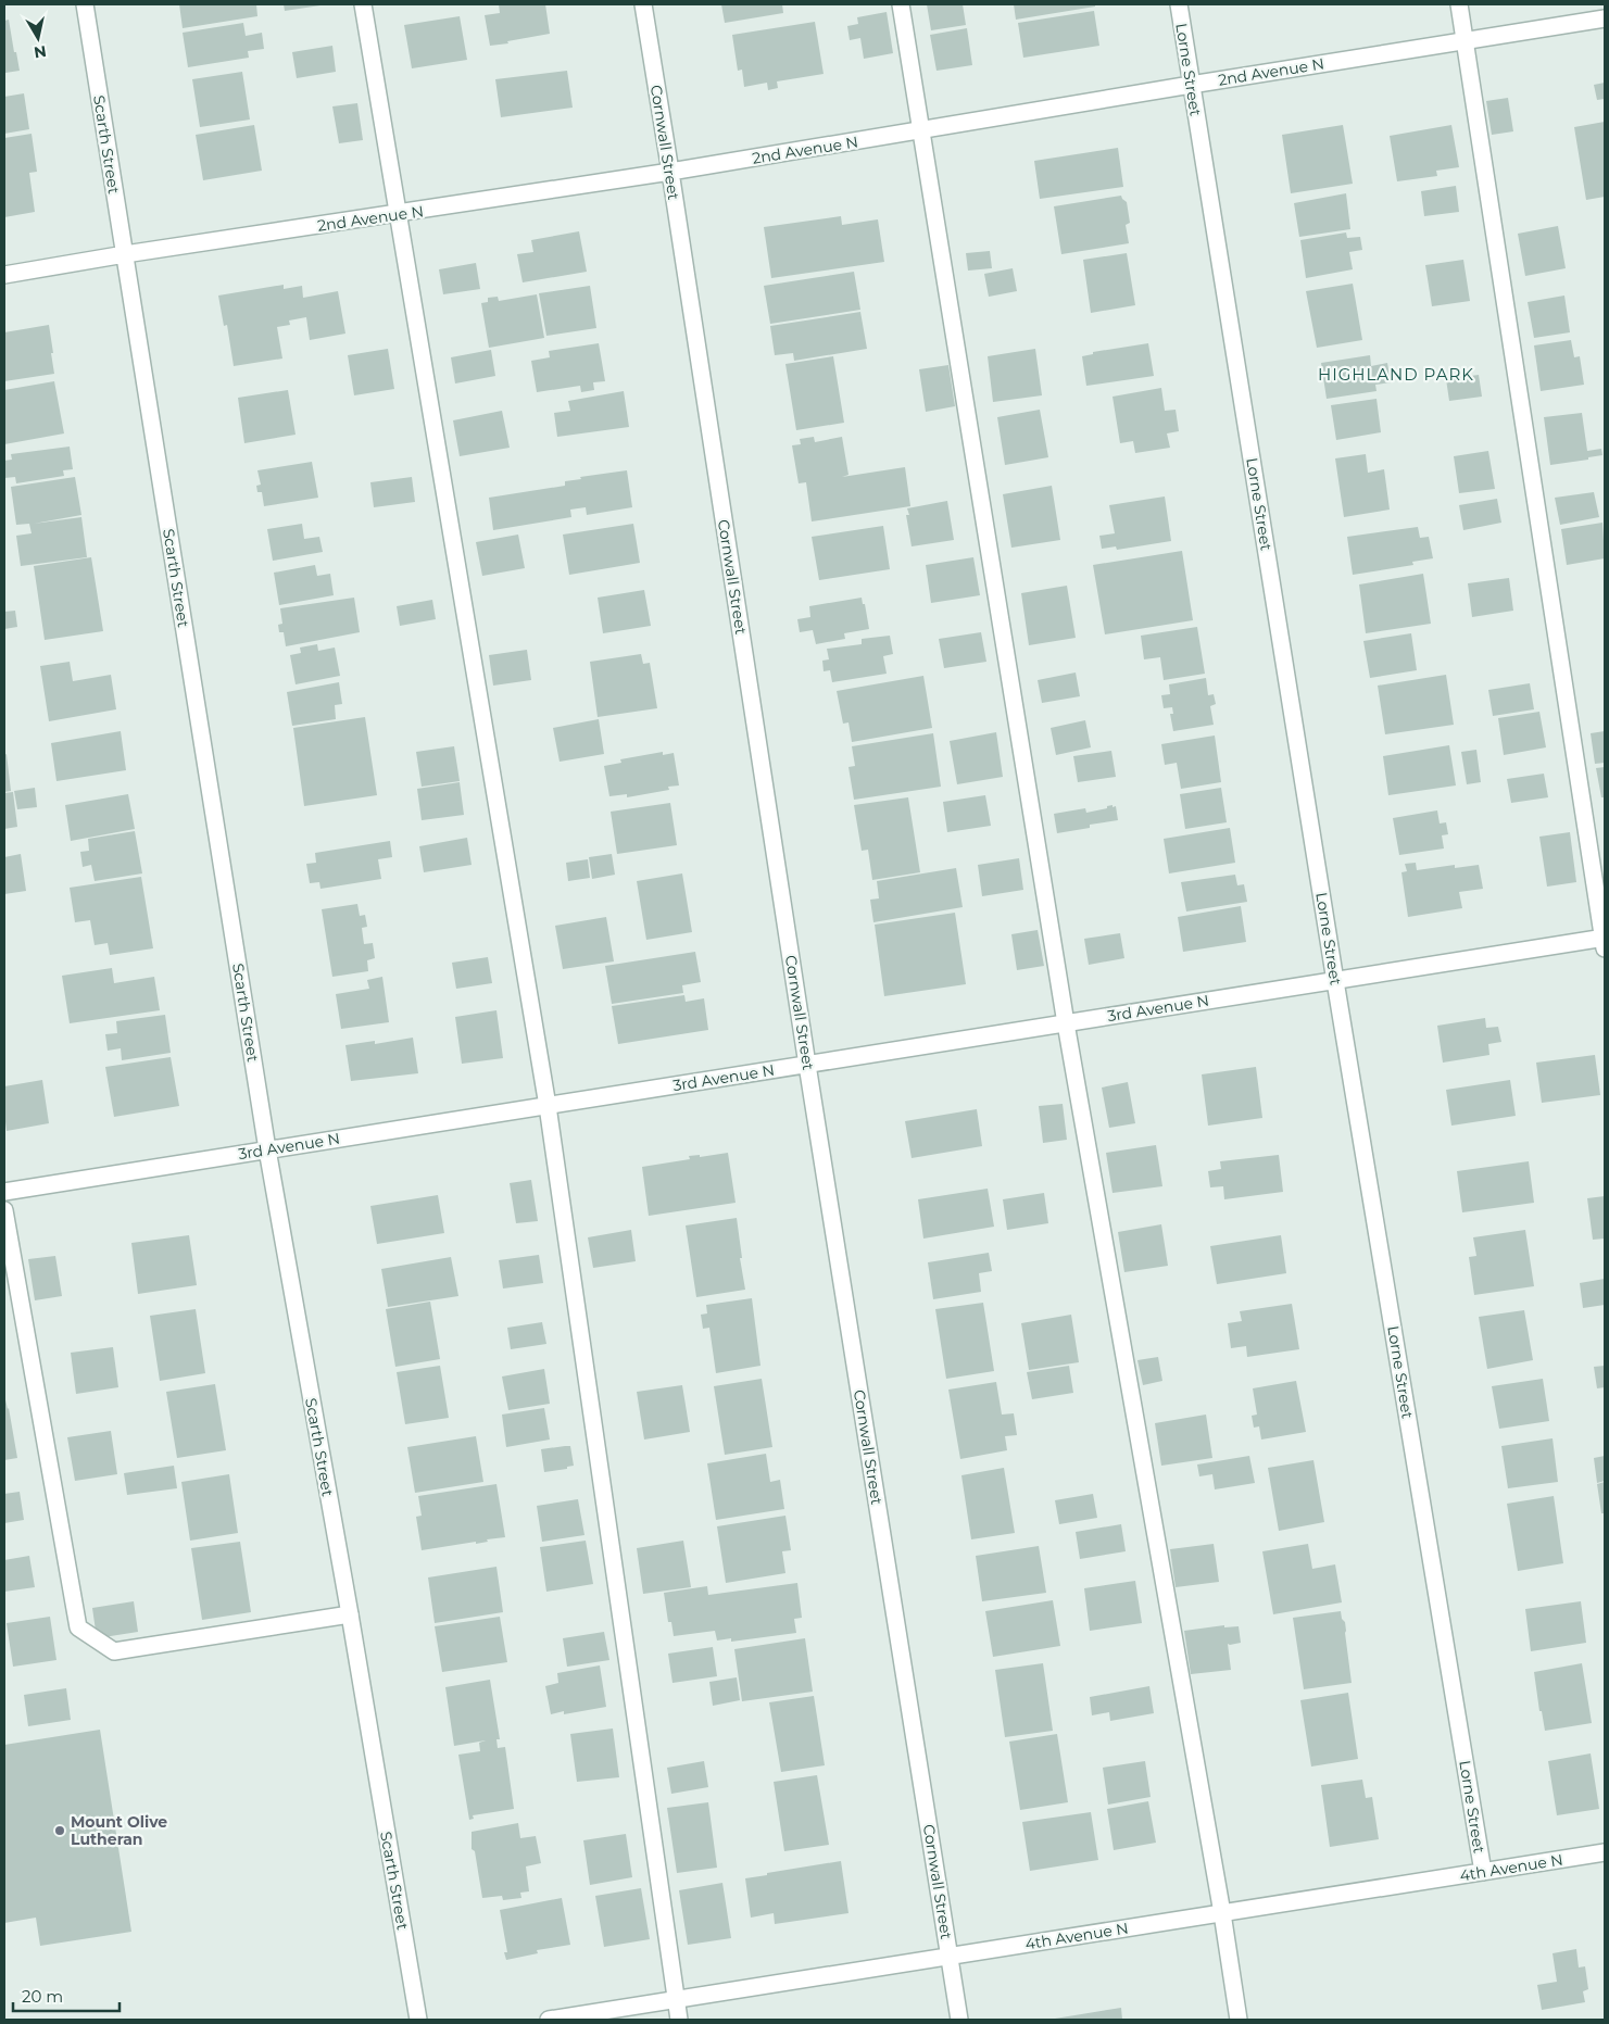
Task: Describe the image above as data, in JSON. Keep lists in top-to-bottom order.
{
  "streets": {
    "street": [
      "Lorne Street",
      "2nd Avenue N",
      "Cornwall Street",
      "Scarth Street",
      "3rd Avenue N",
      "4th Avenue N"
    ]
  },
  "crossings": [
    ["Lorne Street", "2nd Avenue N"],
    ["Lorne Street", "3rd Avenue N"],
    ["Lorne Street", "4th Avenue N"],
    ["2nd Avenue N", "Cornwall Street"],
    ["2nd Avenue N", "Scarth Street"],
    ["Cornwall Street", "3rd Avenue N"],
    ["Cornwall Street", "4th Avenue N"],
    ["Scarth Street", "3rd Avenue N"]
  ],
  "districts": ["HIGHLAND PARK"],
  "places": ["Mount Olive Lutheran"],
  "scale_bar": "20 m",
  "north": "bottom"
}
